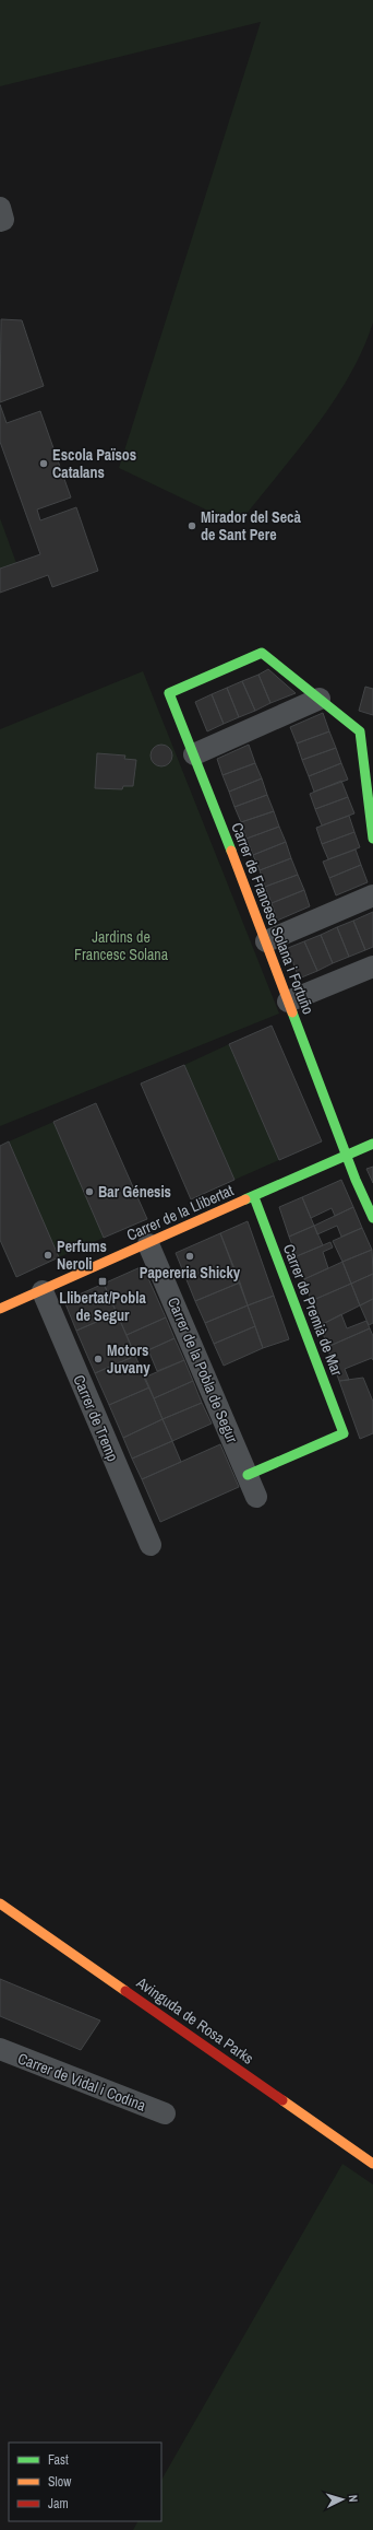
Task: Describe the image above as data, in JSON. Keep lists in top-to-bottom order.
{
  "streets": {
    "street": [
      "Carrer de Francesc Solana i Fortuño",
      "Carrer de la Llibertat",
      "Carrer de Premià de Mar",
      "Carrer de la Pobla de Segur",
      "Carrer de Tremp",
      "Avinguda de Rosa Parks",
      "Carrer de Vidal i Codina"
    ]
  },
  "crossings": [
    ["Carrer de Francesc Solana i Fortuño", "Carrer de la Llibertat"],
    ["Carrer de la Llibertat", "Carrer de Premià de Mar"],
    ["Carrer de la Llibertat", "Carrer de la Pobla de Segur"],
    ["Carrer de la Llibertat", "Carrer de Tremp"],
    ["Carrer de Premià de Mar", "Carrer de la Pobla de Segur"]
  ],
  "parks": ["Jardins de Francesc Solana"],
  "places": {
    "other": [
      "Escola Països Catalans",
      "Mirador del Secà de Sant Pere",
      "Bar Génesis",
      "Perfums Neroli",
      "Papereria Shicky",
      "Motors Juvany"
    ],
    "transit": ["Llibertat/Pobla de Segur"]
  },
  "legend": ["Fast", "Slow", "Jam"],
  "north": "right"
}
